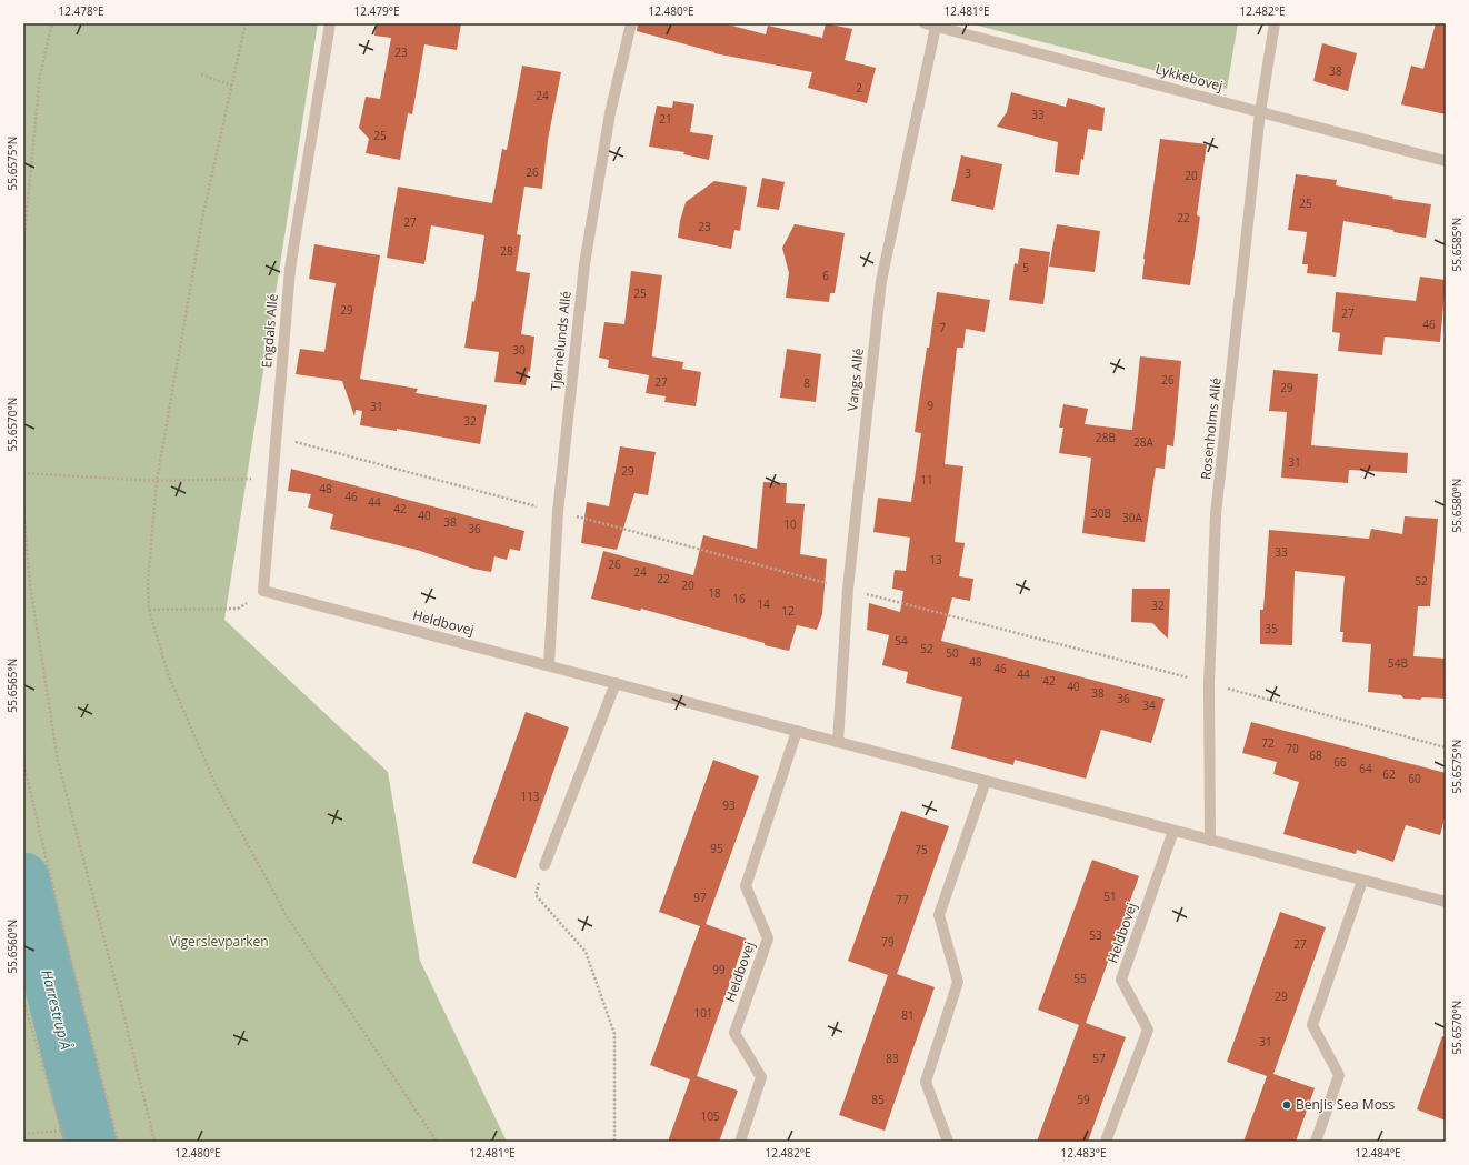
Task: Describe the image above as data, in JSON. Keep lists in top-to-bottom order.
{
  "streets": {
    "street": [
      "Lykkebovej",
      "Engdals Allé",
      "Tjørnelunds Allé",
      "Vangs Allé",
      "Rosenholms Allé",
      "Heldbovej"
    ]
  },
  "crossings": [
    ["Lykkebovej", "Vangs Allé"],
    ["Lykkebovej", "Rosenholms Allé"],
    ["Engdals Allé", "Heldbovej"],
    ["Tjørnelunds Allé", "Heldbovej"],
    ["Vangs Allé", "Heldbovej"],
    ["Rosenholms Allé", "Heldbovej"]
  ],
  "water": ["Harrestrup Å"],
  "parks": ["Vigerslevparken"],
  "places": ["Benjis Sea Moss"],
  "house_numbers": [
    "23",
    "38",
    "2",
    "24",
    "33",
    "21",
    "25",
    "26",
    "3",
    "20",
    "25",
    "22",
    "27",
    "23",
    "28",
    "5",
    "6",
    "25",
    "29",
    "27",
    "46",
    "7",
    "30",
    "26",
    "27",
    "8",
    "29",
    "9",
    "31",
    "32",
    "28B",
    "28A",
    "31",
    "29",
    "11",
    "48",
    "46",
    "44",
    "42",
    "30B",
    "40",
    "30A",
    "38",
    "10",
    "36",
    "33",
    "13",
    "26",
    "24",
    "22",
    "52",
    "20",
    "18",
    "16",
    "14",
    "32",
    "12",
    "35",
    "54",
    "52",
    "50",
    "48",
    "54B",
    "46",
    "44",
    "42",
    "40",
    "38",
    "36",
    "34",
    "72",
    "70",
    "68",
    "66",
    "64",
    "62",
    "60",
    "113",
    "93",
    "95",
    "75",
    "51",
    "97",
    "77",
    "53",
    "79",
    "27",
    "99",
    "55",
    "29",
    "101",
    "81",
    "31",
    "83",
    "57",
    "85",
    "59",
    "105"
  ],
  "coordinates": [
    "12.478°E",
    "12.479°E",
    "12.480°E",
    "12.481°E",
    "12.482°E",
    "55.6575°N",
    "55.6585°N",
    "55.6570°N",
    "55.6580°N",
    "55.6565°N",
    "55.6560°N",
    "12.483°E",
    "12.484°E"
  ]
}
